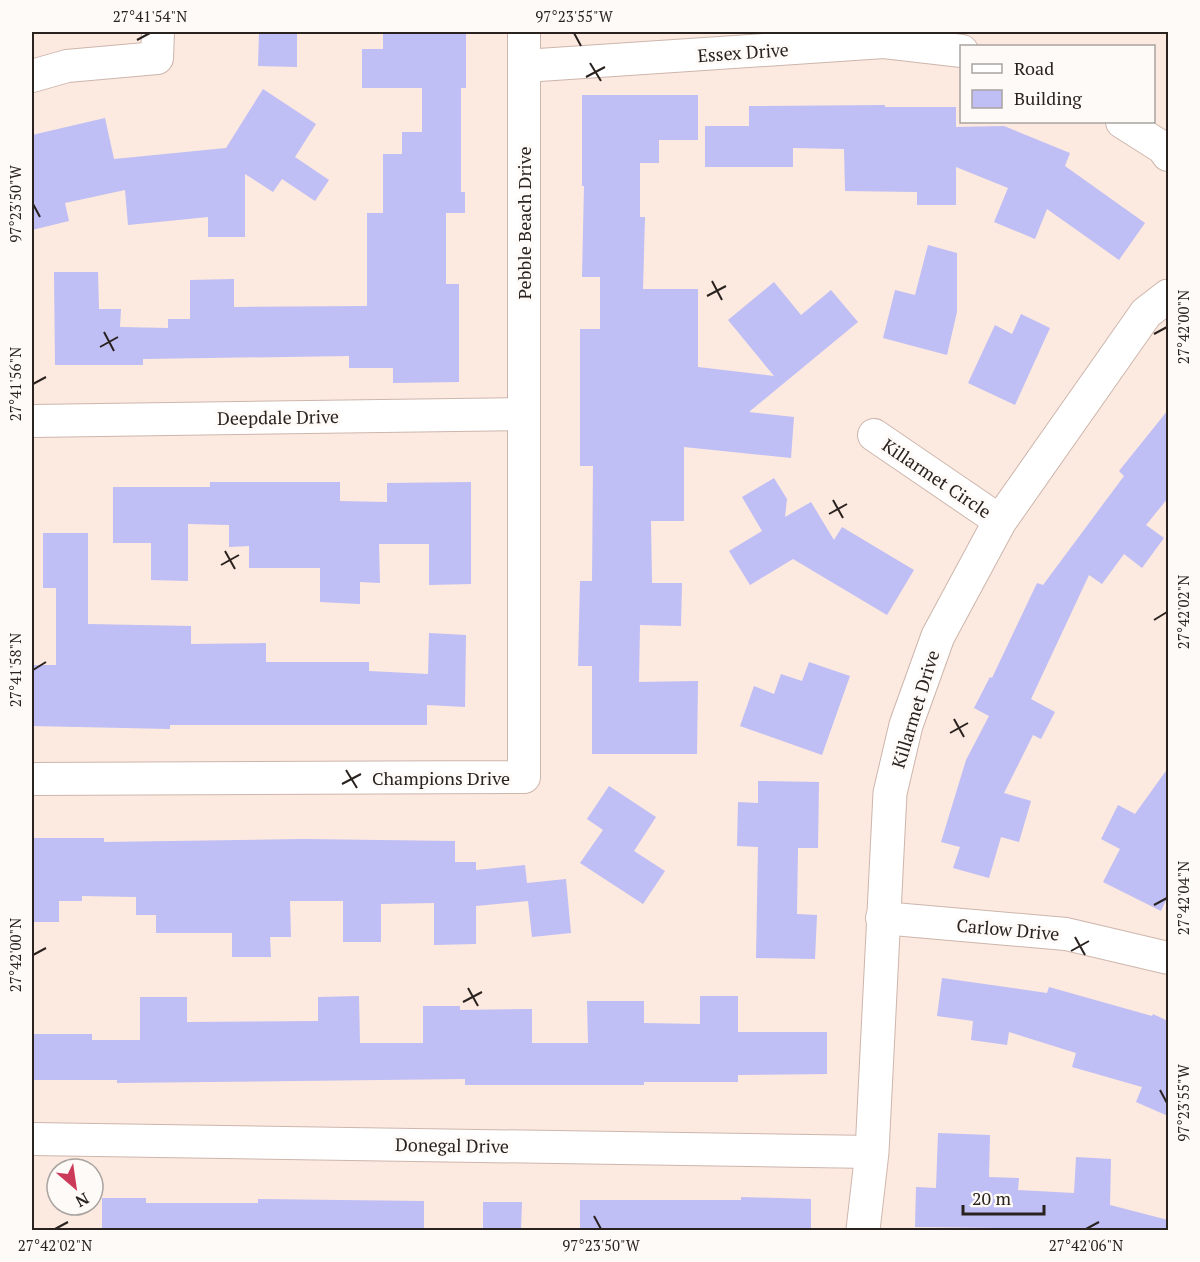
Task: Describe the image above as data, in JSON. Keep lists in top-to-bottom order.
{
  "streets": {
    "street": [
      "Essex Drive",
      "Pebble Beach Drive",
      "Deepdale Drive",
      "Killarmet Circle",
      "Killarmet Drive",
      "Champions Drive",
      "Carlow Drive",
      "Donegal Drive"
    ]
  },
  "crossings": [
    ["Essex Drive", "Pebble Beach Drive"],
    ["Pebble Beach Drive", "Deepdale Drive"],
    ["Pebble Beach Drive", "Champions Drive"],
    ["Deepdale Drive", "Champions Drive"],
    ["Killarmet Circle", "Killarmet Drive"],
    ["Killarmet Drive", "Carlow Drive"],
    ["Killarmet Drive", "Donegal Drive"]
  ],
  "legend": ["Road", "Building"],
  "scale_bar": "20 m",
  "north": "bottom right",
  "coordinates": [
    "27°41'54\"N",
    "97°23'55\"W",
    "97°23'50\"W",
    "27°42'00\"N",
    "27°41'56\"N",
    "27°42'02\"N",
    "27°41'58\"N",
    "27°42'04\"N",
    "27°42'06\"N"
  ]
}
